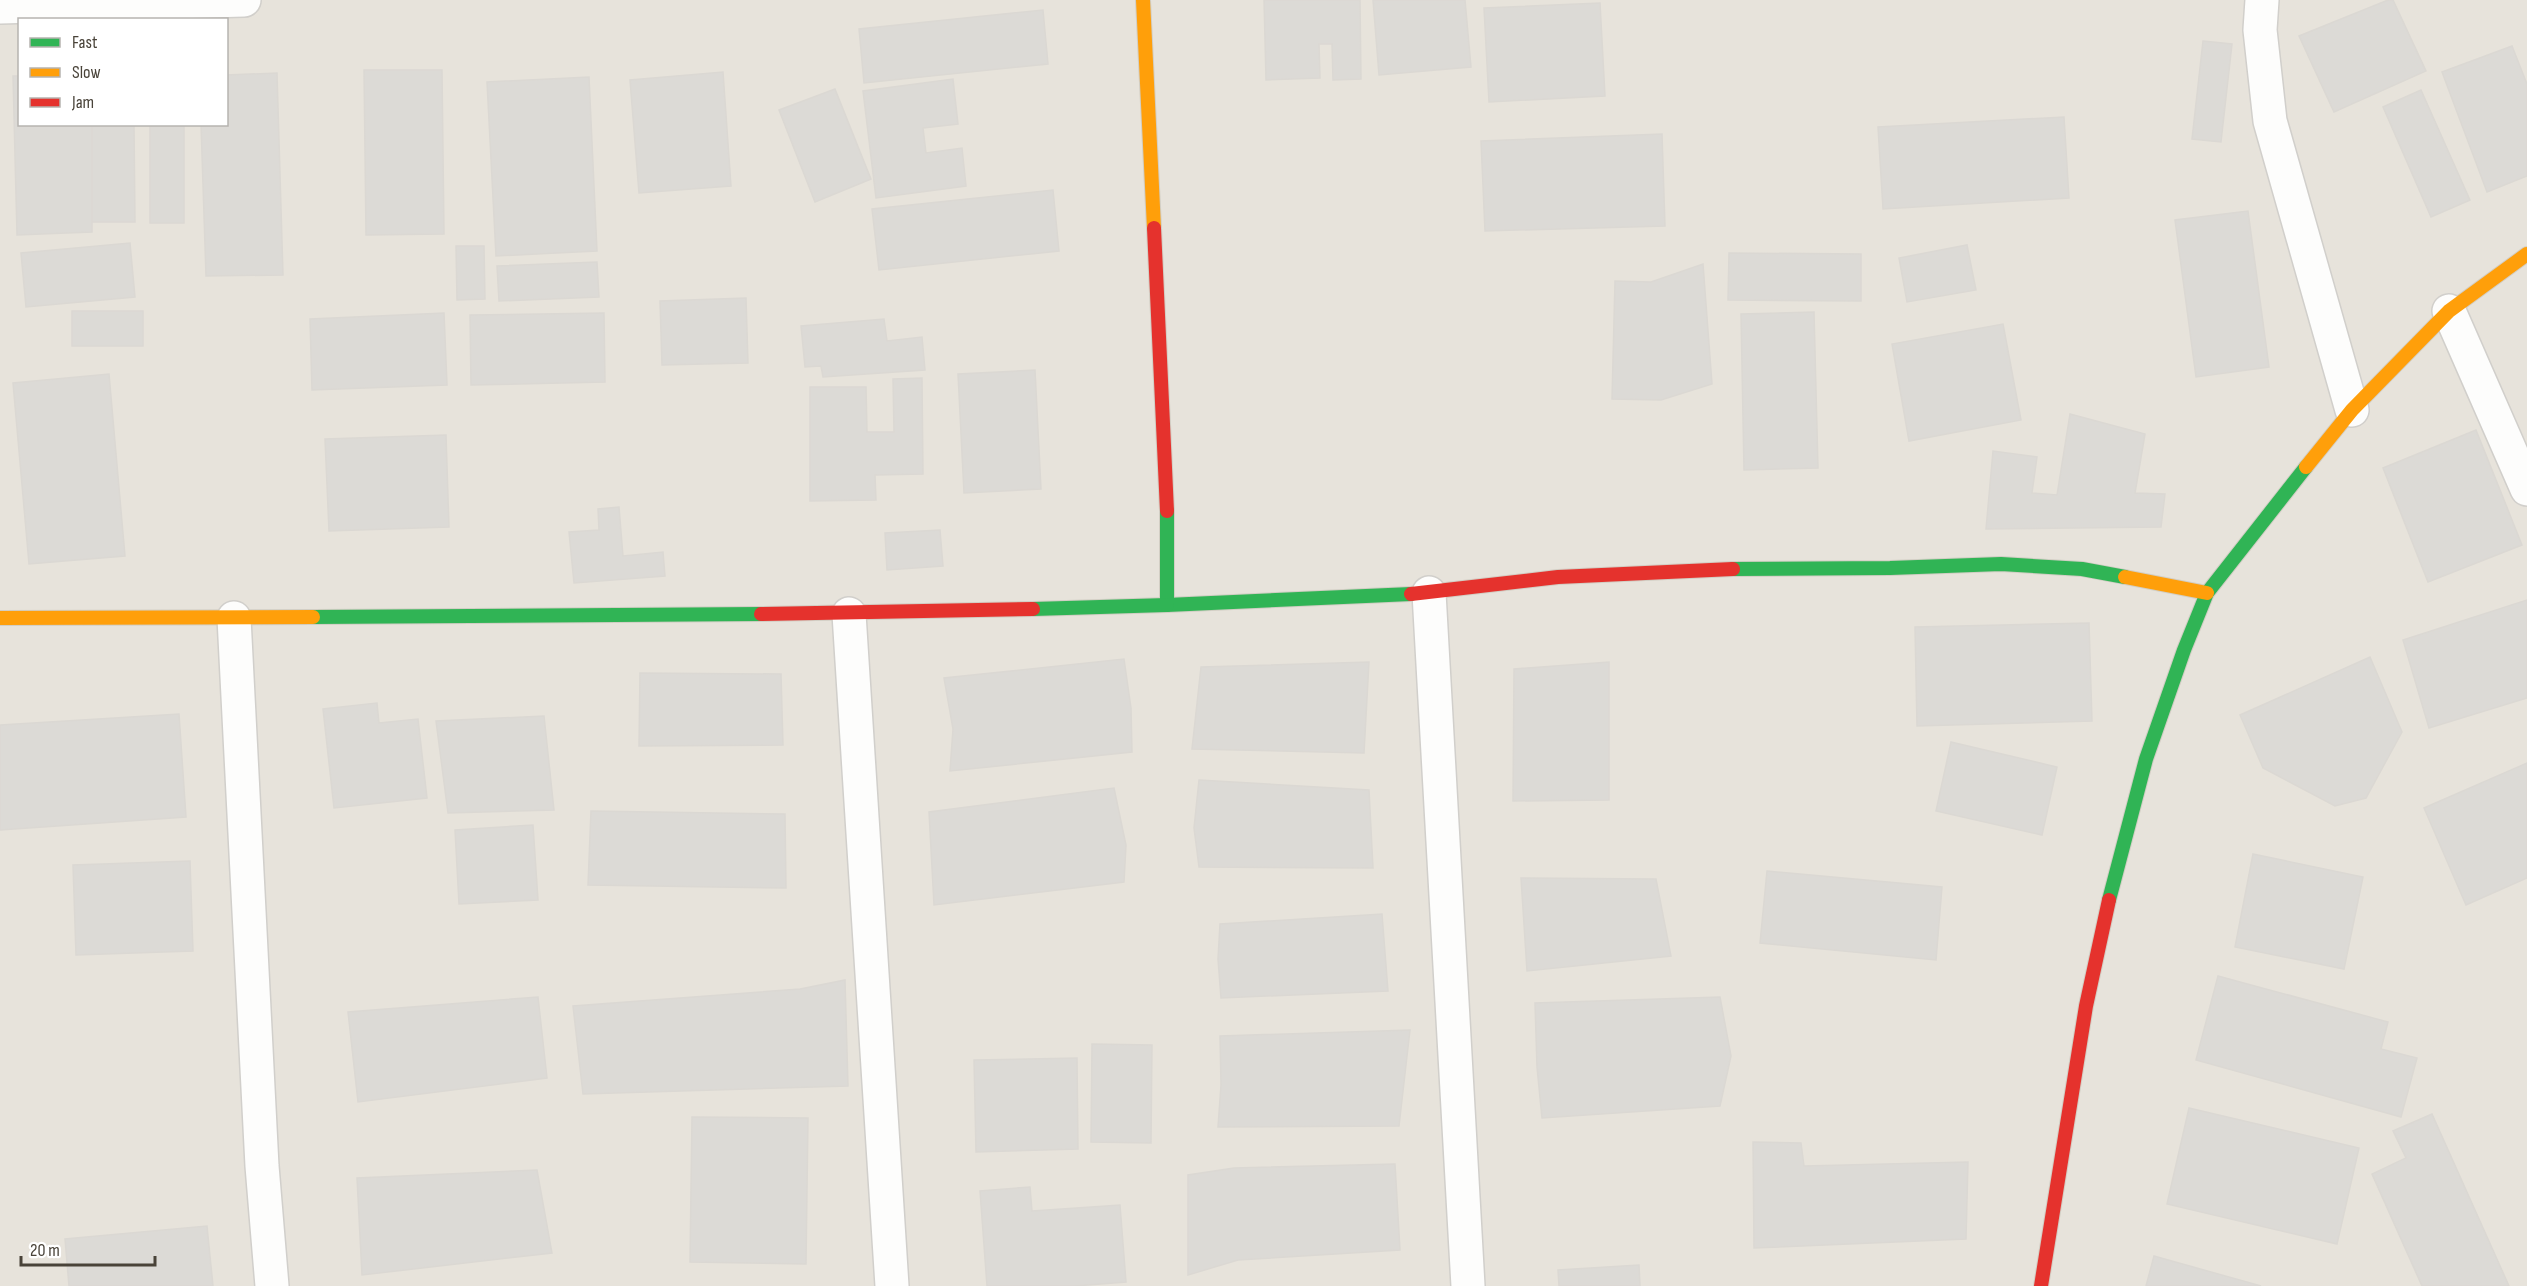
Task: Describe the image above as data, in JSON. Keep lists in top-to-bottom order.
{
  "legend": ["Fast", "Slow", "Jam"],
  "scale_bar": "20 m"
}
